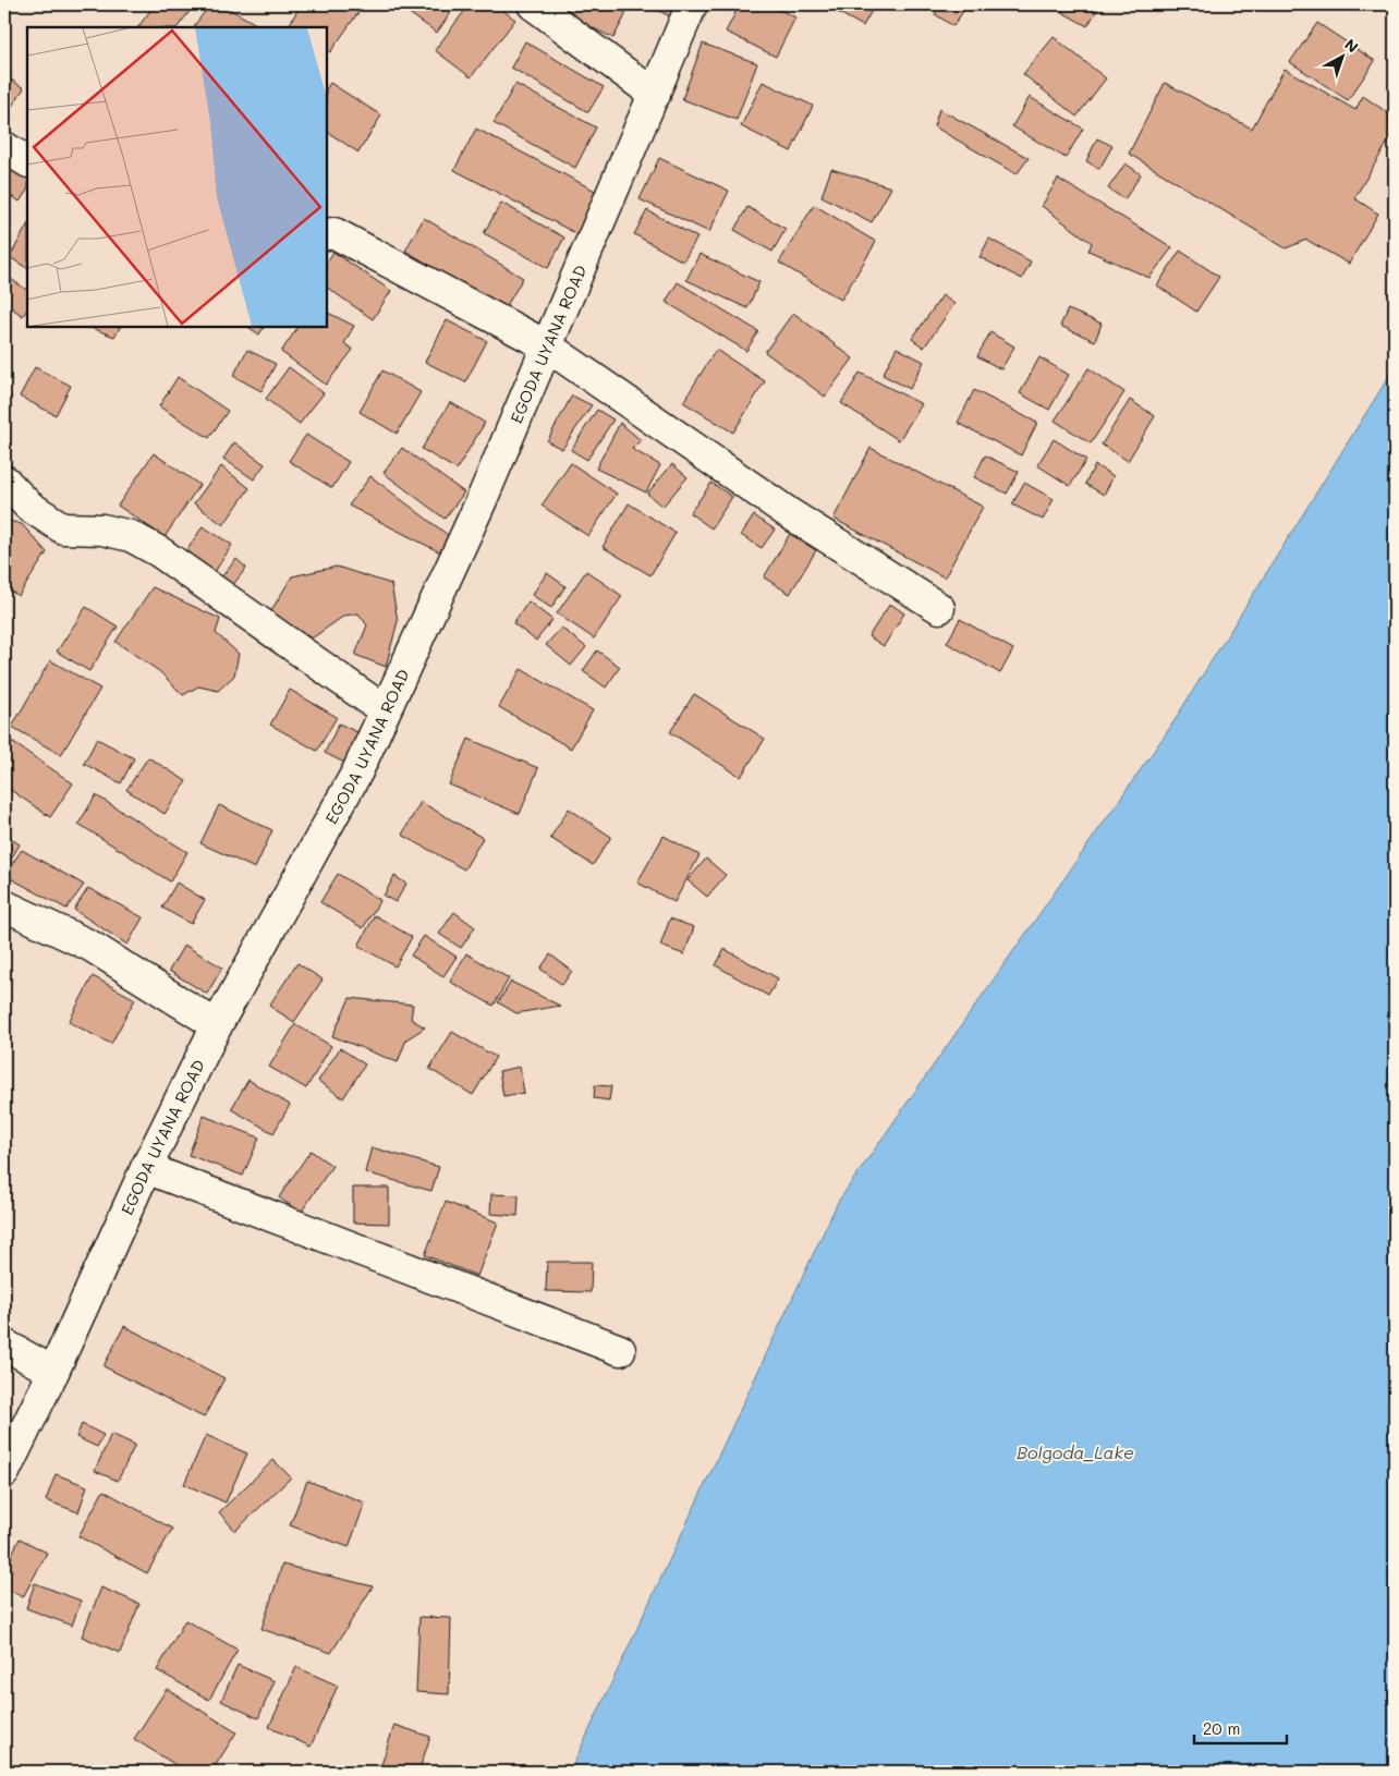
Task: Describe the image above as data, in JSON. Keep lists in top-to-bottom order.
{
  "streets": {
    "street": ["EGODA UYANA ROAD"]
  },
  "water": ["Bolgoda_Lake"],
  "scale_bar": "20 m",
  "north": "top right"
}
